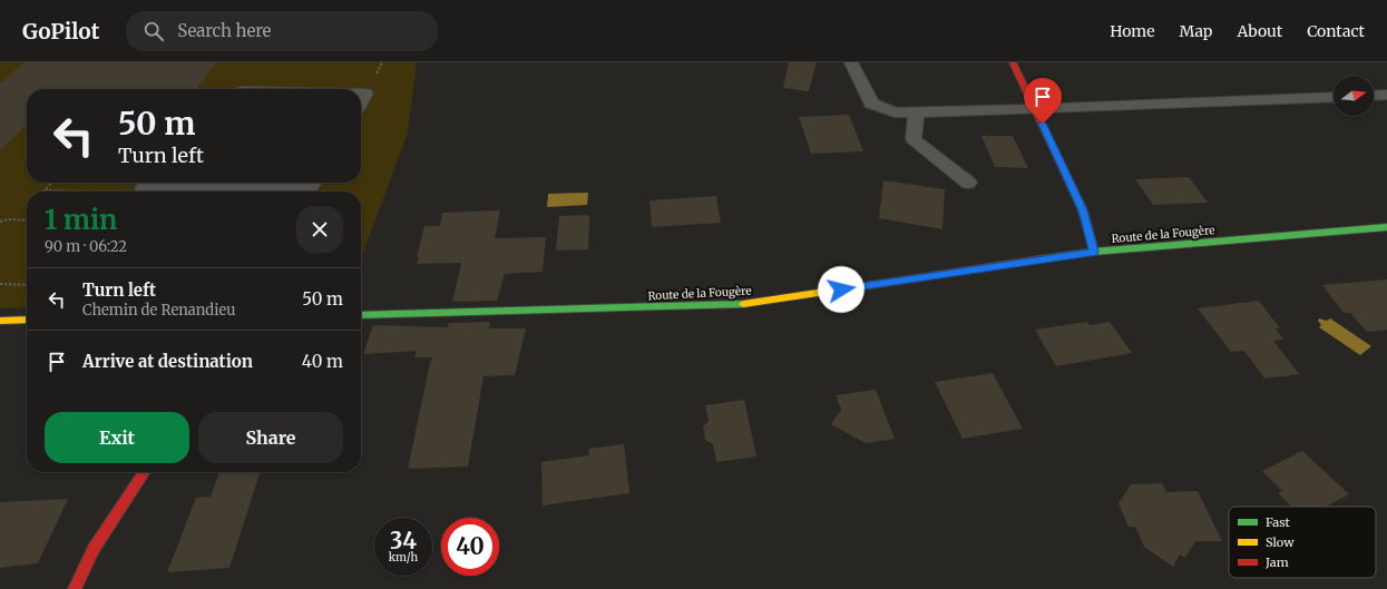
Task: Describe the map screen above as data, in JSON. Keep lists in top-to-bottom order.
{
  "streets": {
    "street": ["Route de la Fougère"]
  },
  "legend": ["Fast", "Slow", "Jam"],
  "north": "right",
  "page": {
    "header": "GoPilot",
    "search": "Search here",
    "nav": [
      "Home",
      "Map",
      "About",
      "Contact"
    ],
    "turn": ["50 m", "Turn left"],
    "heading": ["1 min", "90 m · 06:22"],
    "list": [
      {
        "name": "Turn left",
        "note": "Chemin de Renandieu",
        "value": "50 m"
      },
      {
        "name": "Arrive at destination",
        "value": "40 m"
      }
    ],
    "buttons": ["Exit", "Share"],
    "speed": "34 km/h",
    "limit": "40"
  }
}
